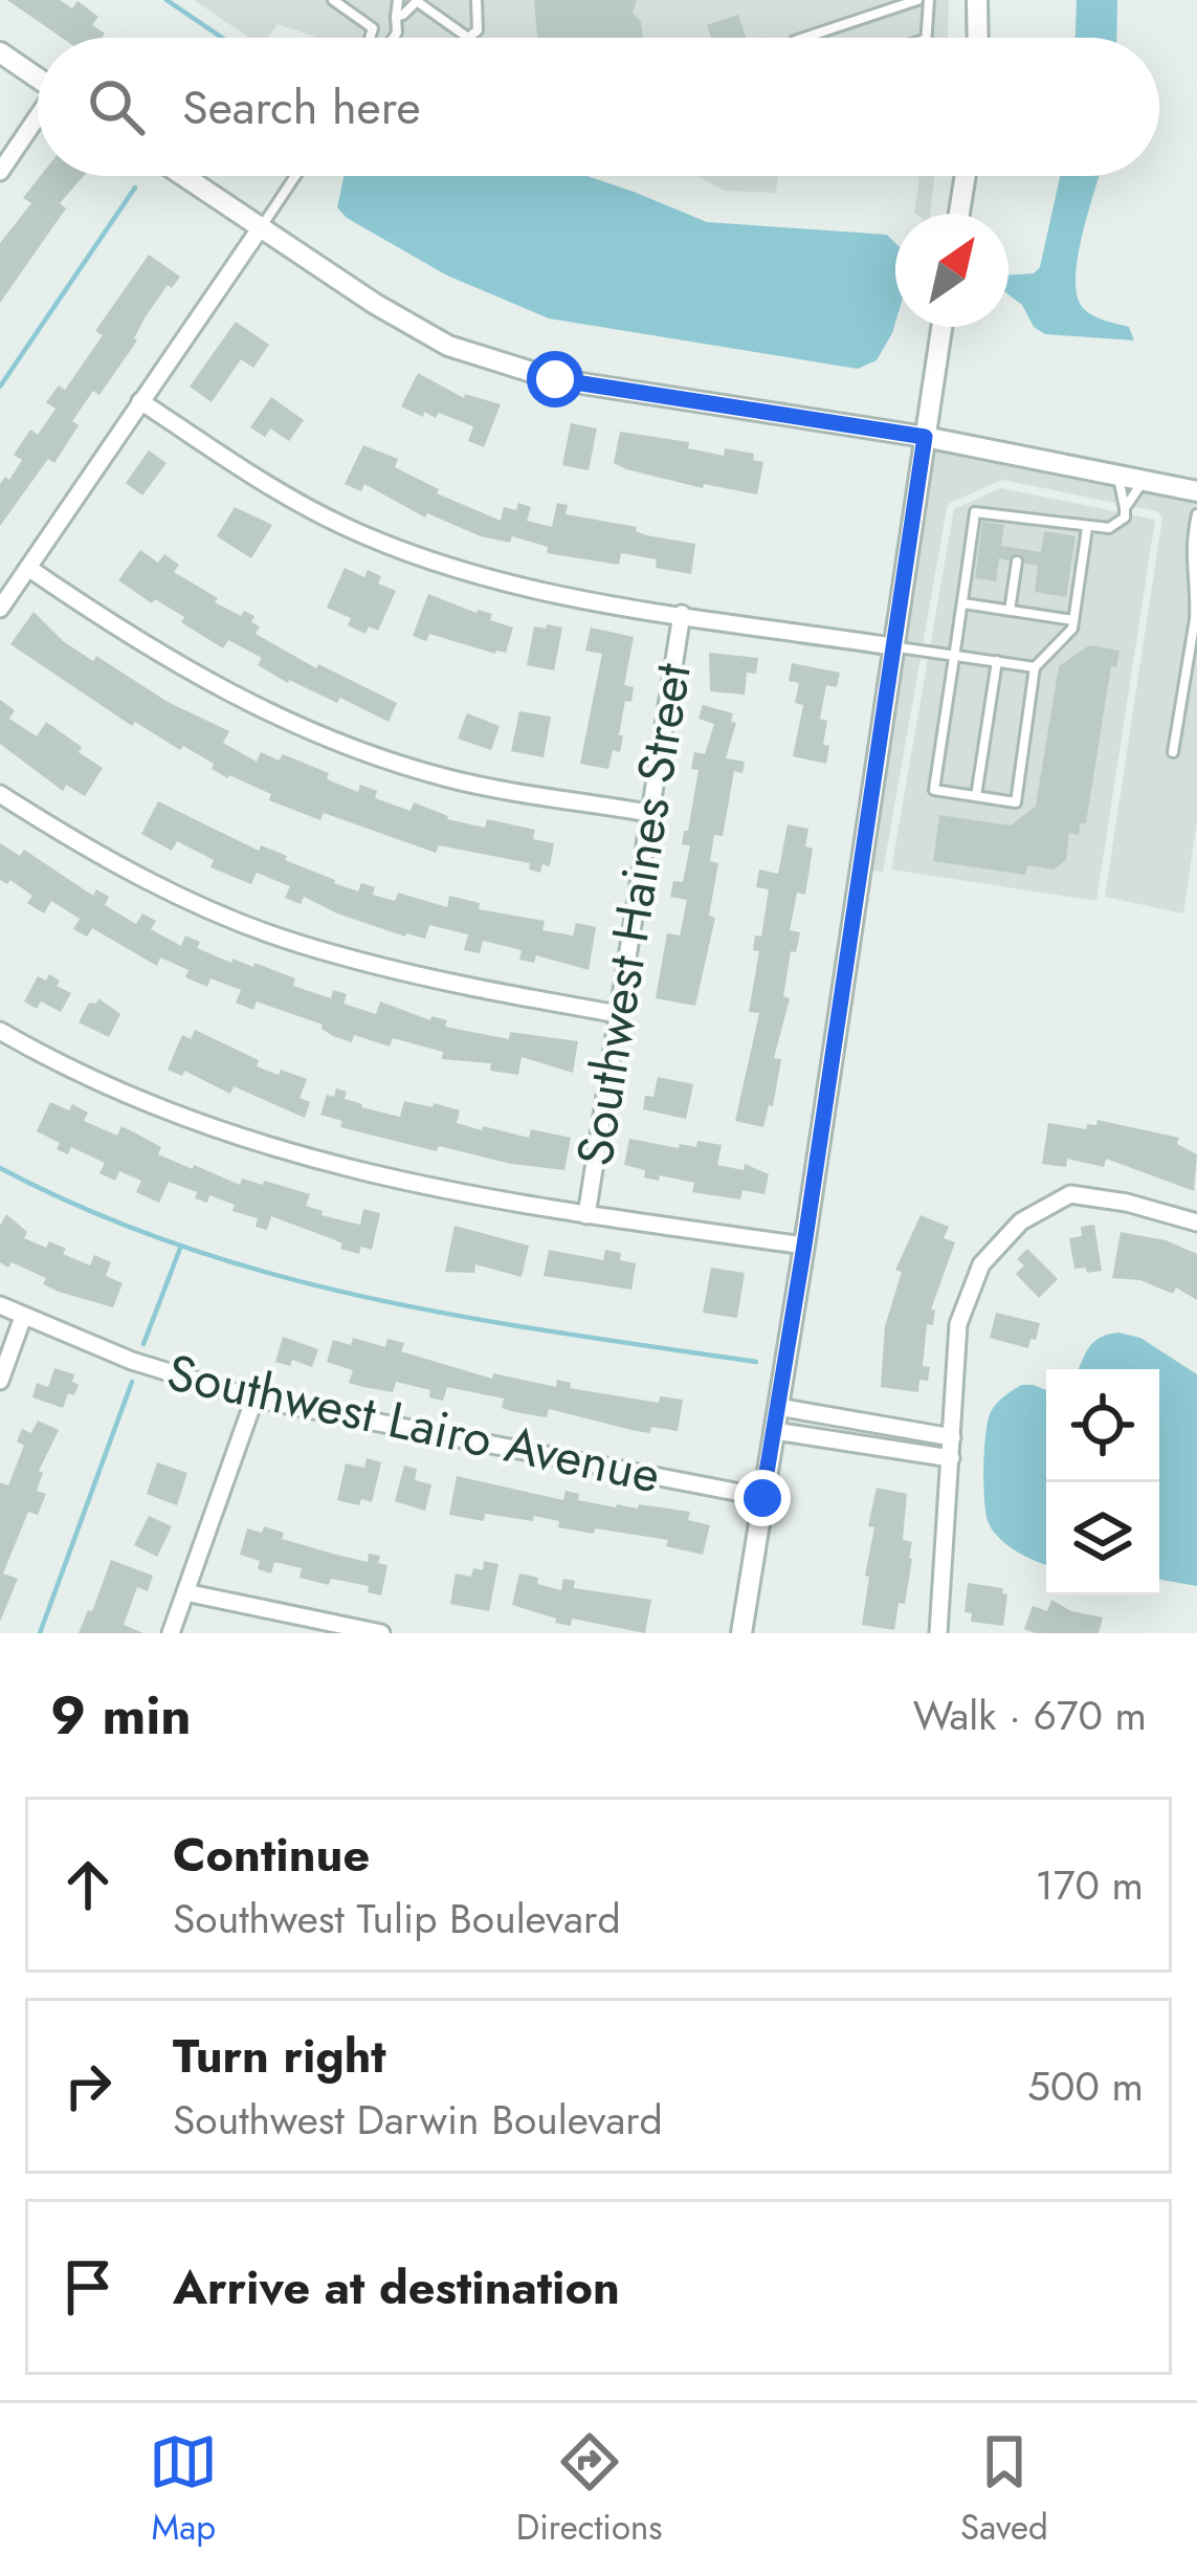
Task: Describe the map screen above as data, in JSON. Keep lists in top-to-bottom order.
{
  "streets": {
    "street": ["Southwest Haines Street", "Southwest Lairo Avenue"]
  },
  "north": "top right",
  "page": {
    "search": "Search here",
    "heading": ["9 min", "Walk · 670 m"],
    "list": [
      ["Continue", "Southwest Tulip Boulevard", "170 m"],
      ["Turn right", "Southwest Darwin Boulevard", "500 m"],
      "Arrive at destination"
    ],
    "nav": ["Map", "Directions", "Saved"]
  }
}
